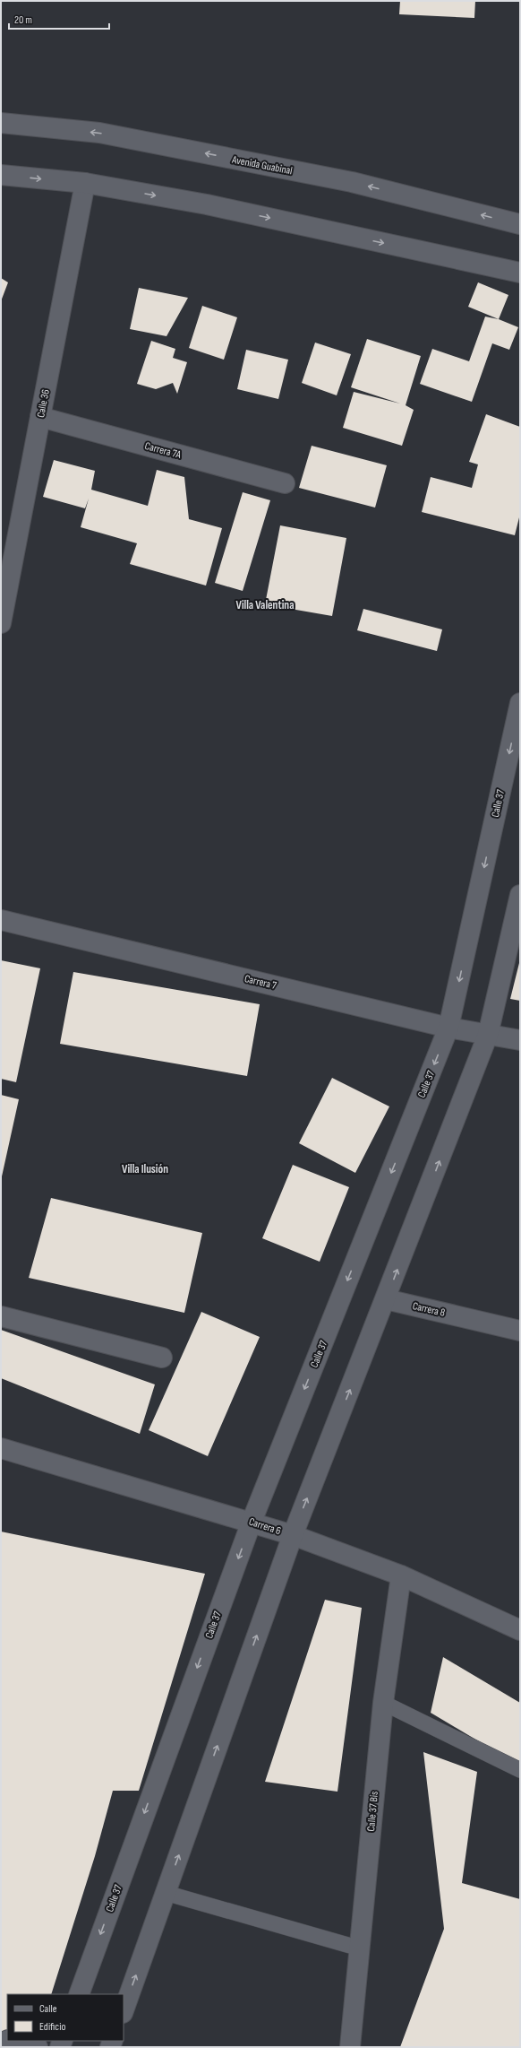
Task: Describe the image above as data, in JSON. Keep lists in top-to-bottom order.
{
  "streets": {
    "main road": [
      "Avenida Guabinal",
      "Calle 36",
      "Carrera 7A",
      "Calle 37",
      "Carrera 7",
      "Carrera 8",
      "Carrera 6",
      "Calle 37 Bis"
    ]
  },
  "crossings": [
    ["Calle 36", "Carrera 7A"],
    ["Calle 37", "Carrera 7"],
    ["Calle 37", "Carrera 6"],
    ["Carrera 6", "Calle 37 Bis"]
  ],
  "districts": ["Villa Valentina", "Villa Ilusión"],
  "legend": ["Calle", "Edificio"],
  "scale_bar": "20 m"
}
